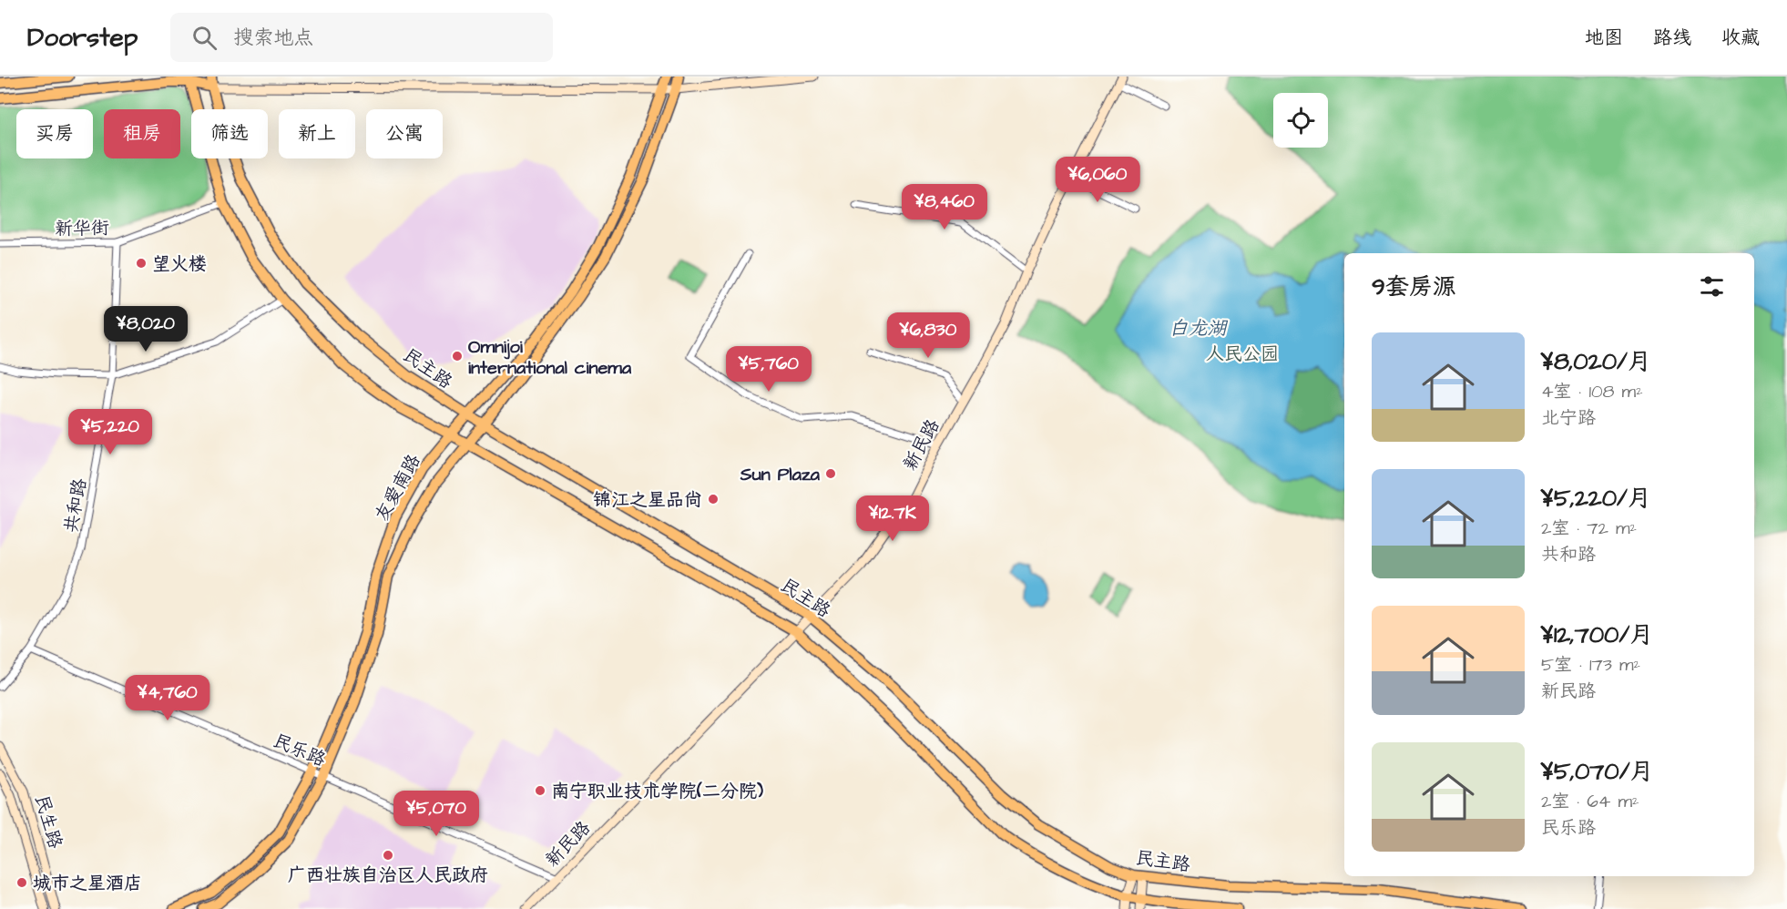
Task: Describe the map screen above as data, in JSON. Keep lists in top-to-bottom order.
{
  "streets": {
    "main road": [
      "民主路",
      "新民路",
      "友爱南路",
      "民生路"
    ],
    "street": ["新华街", "共和路", "民乐路"]
  },
  "crossings": [
    ["新华街", "民主路"],
    ["新华街", "共和路"],
    ["民主路", "新民路"],
    ["民主路", "友爱南路"],
    ["新民路", "民乐路"],
    ["友爱南路", "民乐路"],
    ["共和路", "民乐路"]
  ],
  "water": ["白龙湖"],
  "parks": ["人民公园"],
  "places": [
    "望火楼",
    "Omnijoi international cinema",
    "Sun Plaza",
    "锦江之星品尚",
    "南宁职业技术学院(二分院)",
    "广西壮族自治区人民政府",
    "城市之星酒店"
  ],
  "page": {
    "header": "Doorstep",
    "search": "搜索地点",
    "nav": ["地图", "路线", "收藏"],
    "chip": [
      "买房",
      "租房",
      "筛选",
      "新上",
      "公寓"
    ],
    "price": [
      "¥6,060",
      "¥8,460",
      "¥8,020",
      "¥6,830",
      "¥5,760",
      "¥5,220",
      "¥12.7K",
      "¥4,760",
      "¥5,070"
    ],
    "heading": "9套房源",
    "list": [
      {
        "name": "¥8,020/月",
        "note": "4室 · 108 m² · 北宁路"
      },
      {
        "name": "¥5,220/月",
        "note": "2室 · 72 m² · 共和路"
      },
      {
        "name": "¥12,700/月",
        "note": "5室 · 173 m² · 新民路"
      },
      {
        "name": "¥5,070/月",
        "note": "2室 · 64 m² · 民乐路"
      }
    ]
  }
}
